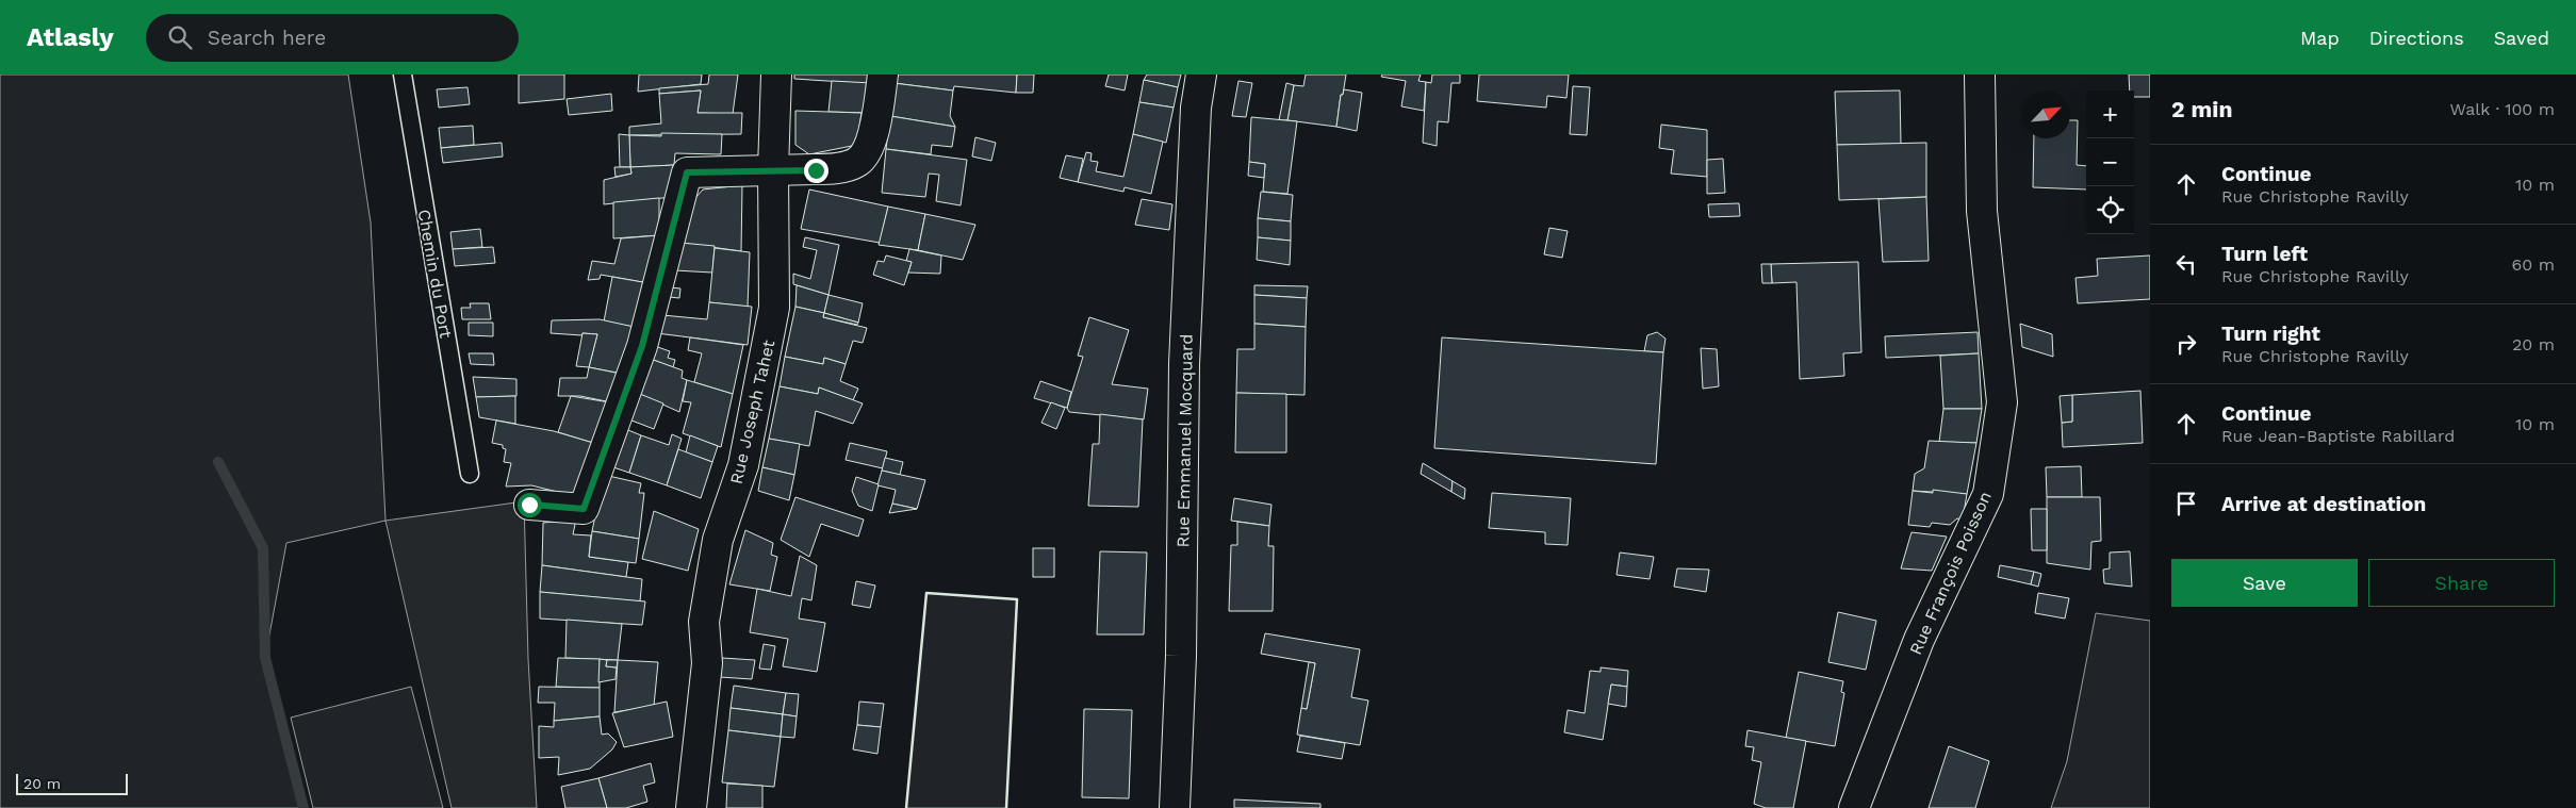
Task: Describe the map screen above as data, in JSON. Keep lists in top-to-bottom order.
{
  "streets": {
    "street": ["Rue Joseph Tahet", "Rue Emmanuel Mocquard", "Rue François Poisson"],
    "lane": ["Chemin du Port"]
  },
  "scale_bar": "20 m",
  "north": "top right",
  "page": {
    "header": "Atlasly",
    "search": "Search here",
    "nav": ["Map", "Directions", "Saved"],
    "heading": ["2 min", "Walk · 100 m"],
    "map_buttons": ["+", "−"],
    "list": [
      ["Continue", "Rue Christophe Ravilly", "10 m"],
      ["Turn left", "Rue Christophe Ravilly", "60 m"],
      ["Turn right", "Rue Christophe Ravilly", "20 m"],
      ["Continue", "Rue Jean-Baptiste Rabillard", "10 m"],
      "Arrive at destination"
    ],
    "buttons": ["Save", "Share"],
    "scale": "20 m"
  }
}
